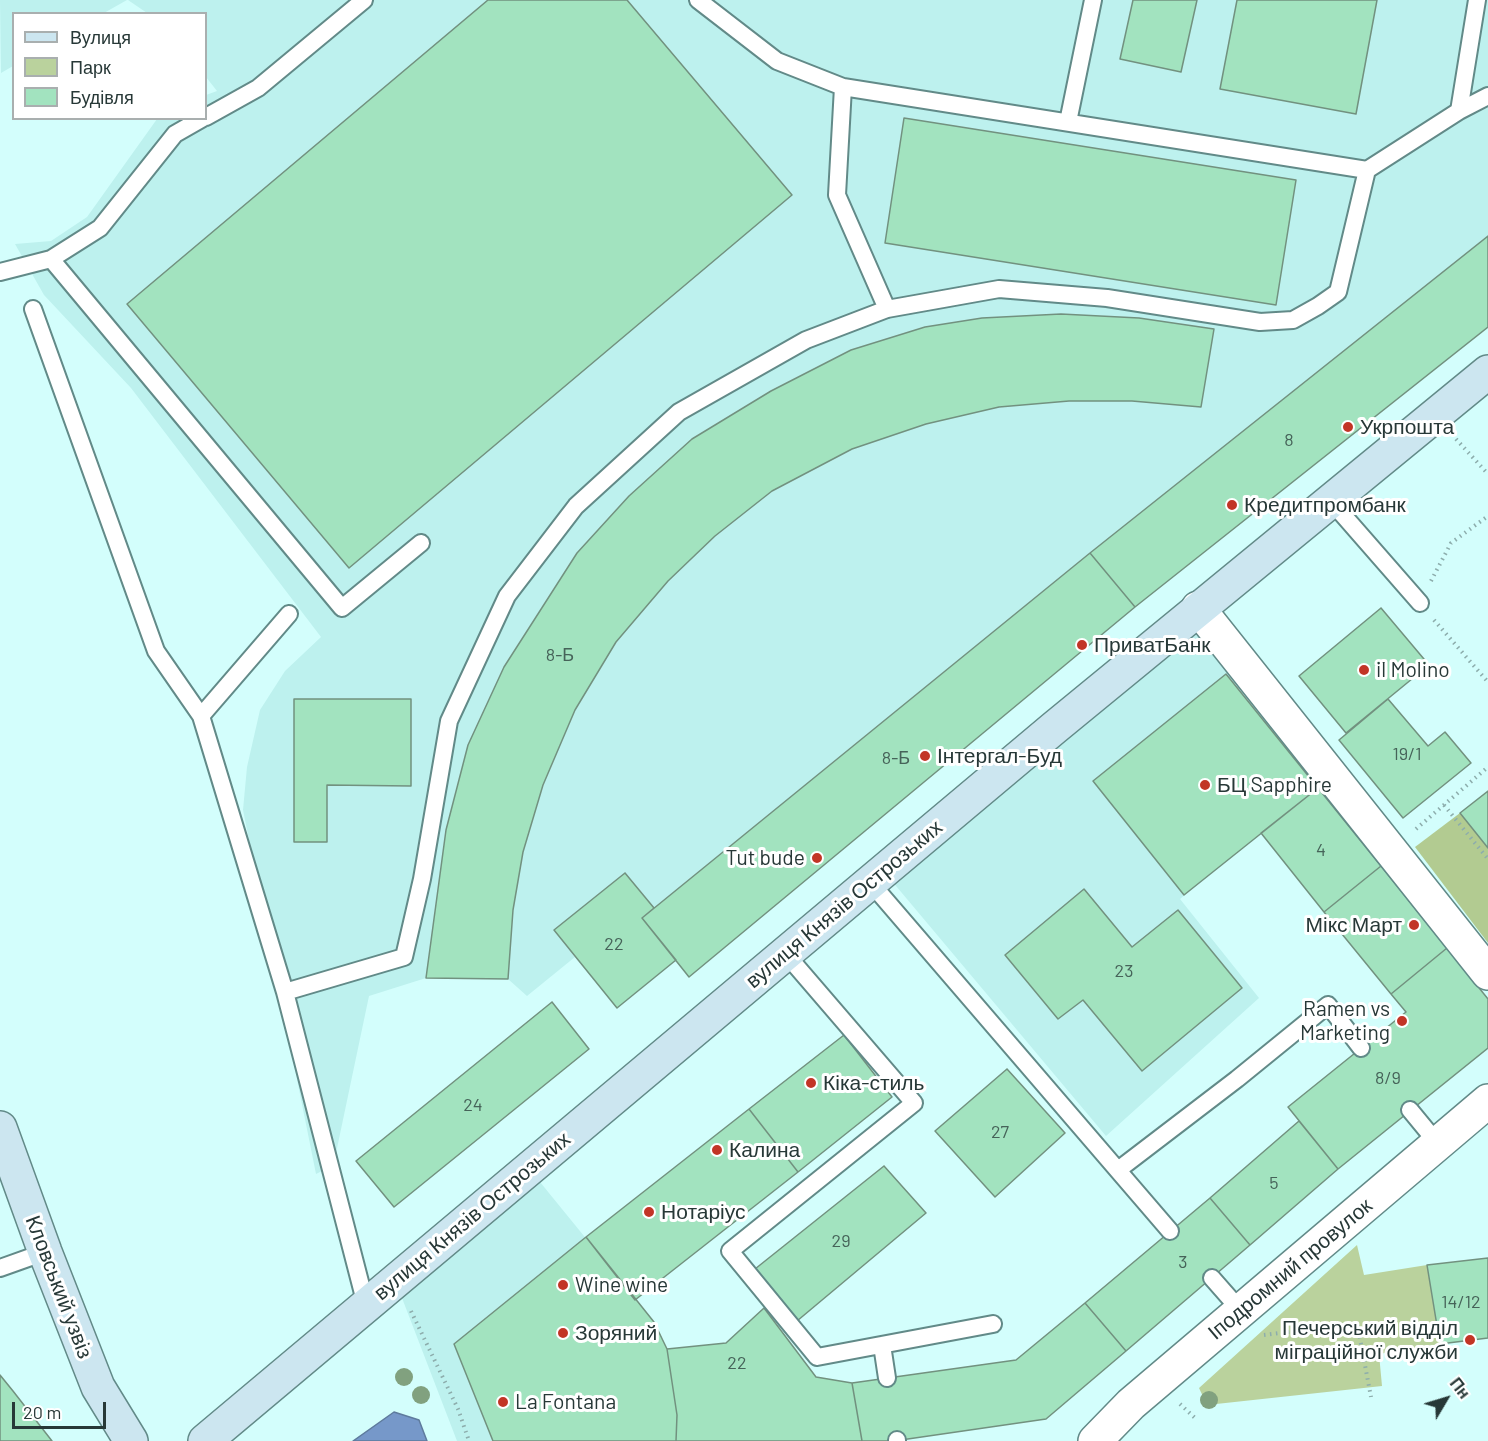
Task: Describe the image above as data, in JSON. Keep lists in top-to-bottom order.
{
  "streets": {
    "main road": ["вулиця Князів Острозьких", "Кловський узвіз"],
    "street": ["Іподромний провулок"]
  },
  "places": [
    "Укрпошта",
    "Кредитпромбанк",
    "ПриватБанк",
    "il Molino",
    "Інтергал-Буд",
    "БЦ Sapphire",
    "Tut bude",
    "Мікс Март",
    "Ramen vs Marketing",
    "Кіка-стиль",
    "Калина",
    "Нотаріус",
    "Wine wine",
    "Зоряний",
    "Печерський відділ міграційної служби",
    "La Fontana"
  ],
  "house_numbers": [
    "8",
    "8-Б",
    "19/1",
    "8-Б",
    "4",
    "22",
    "23",
    "8/9",
    "24",
    "27",
    "5",
    "29",
    "3",
    "14/12",
    "22"
  ],
  "legend": ["Вулиця", "Парк", "Будівля"],
  "scale_bar": "20 m",
  "north": "top right"
}
